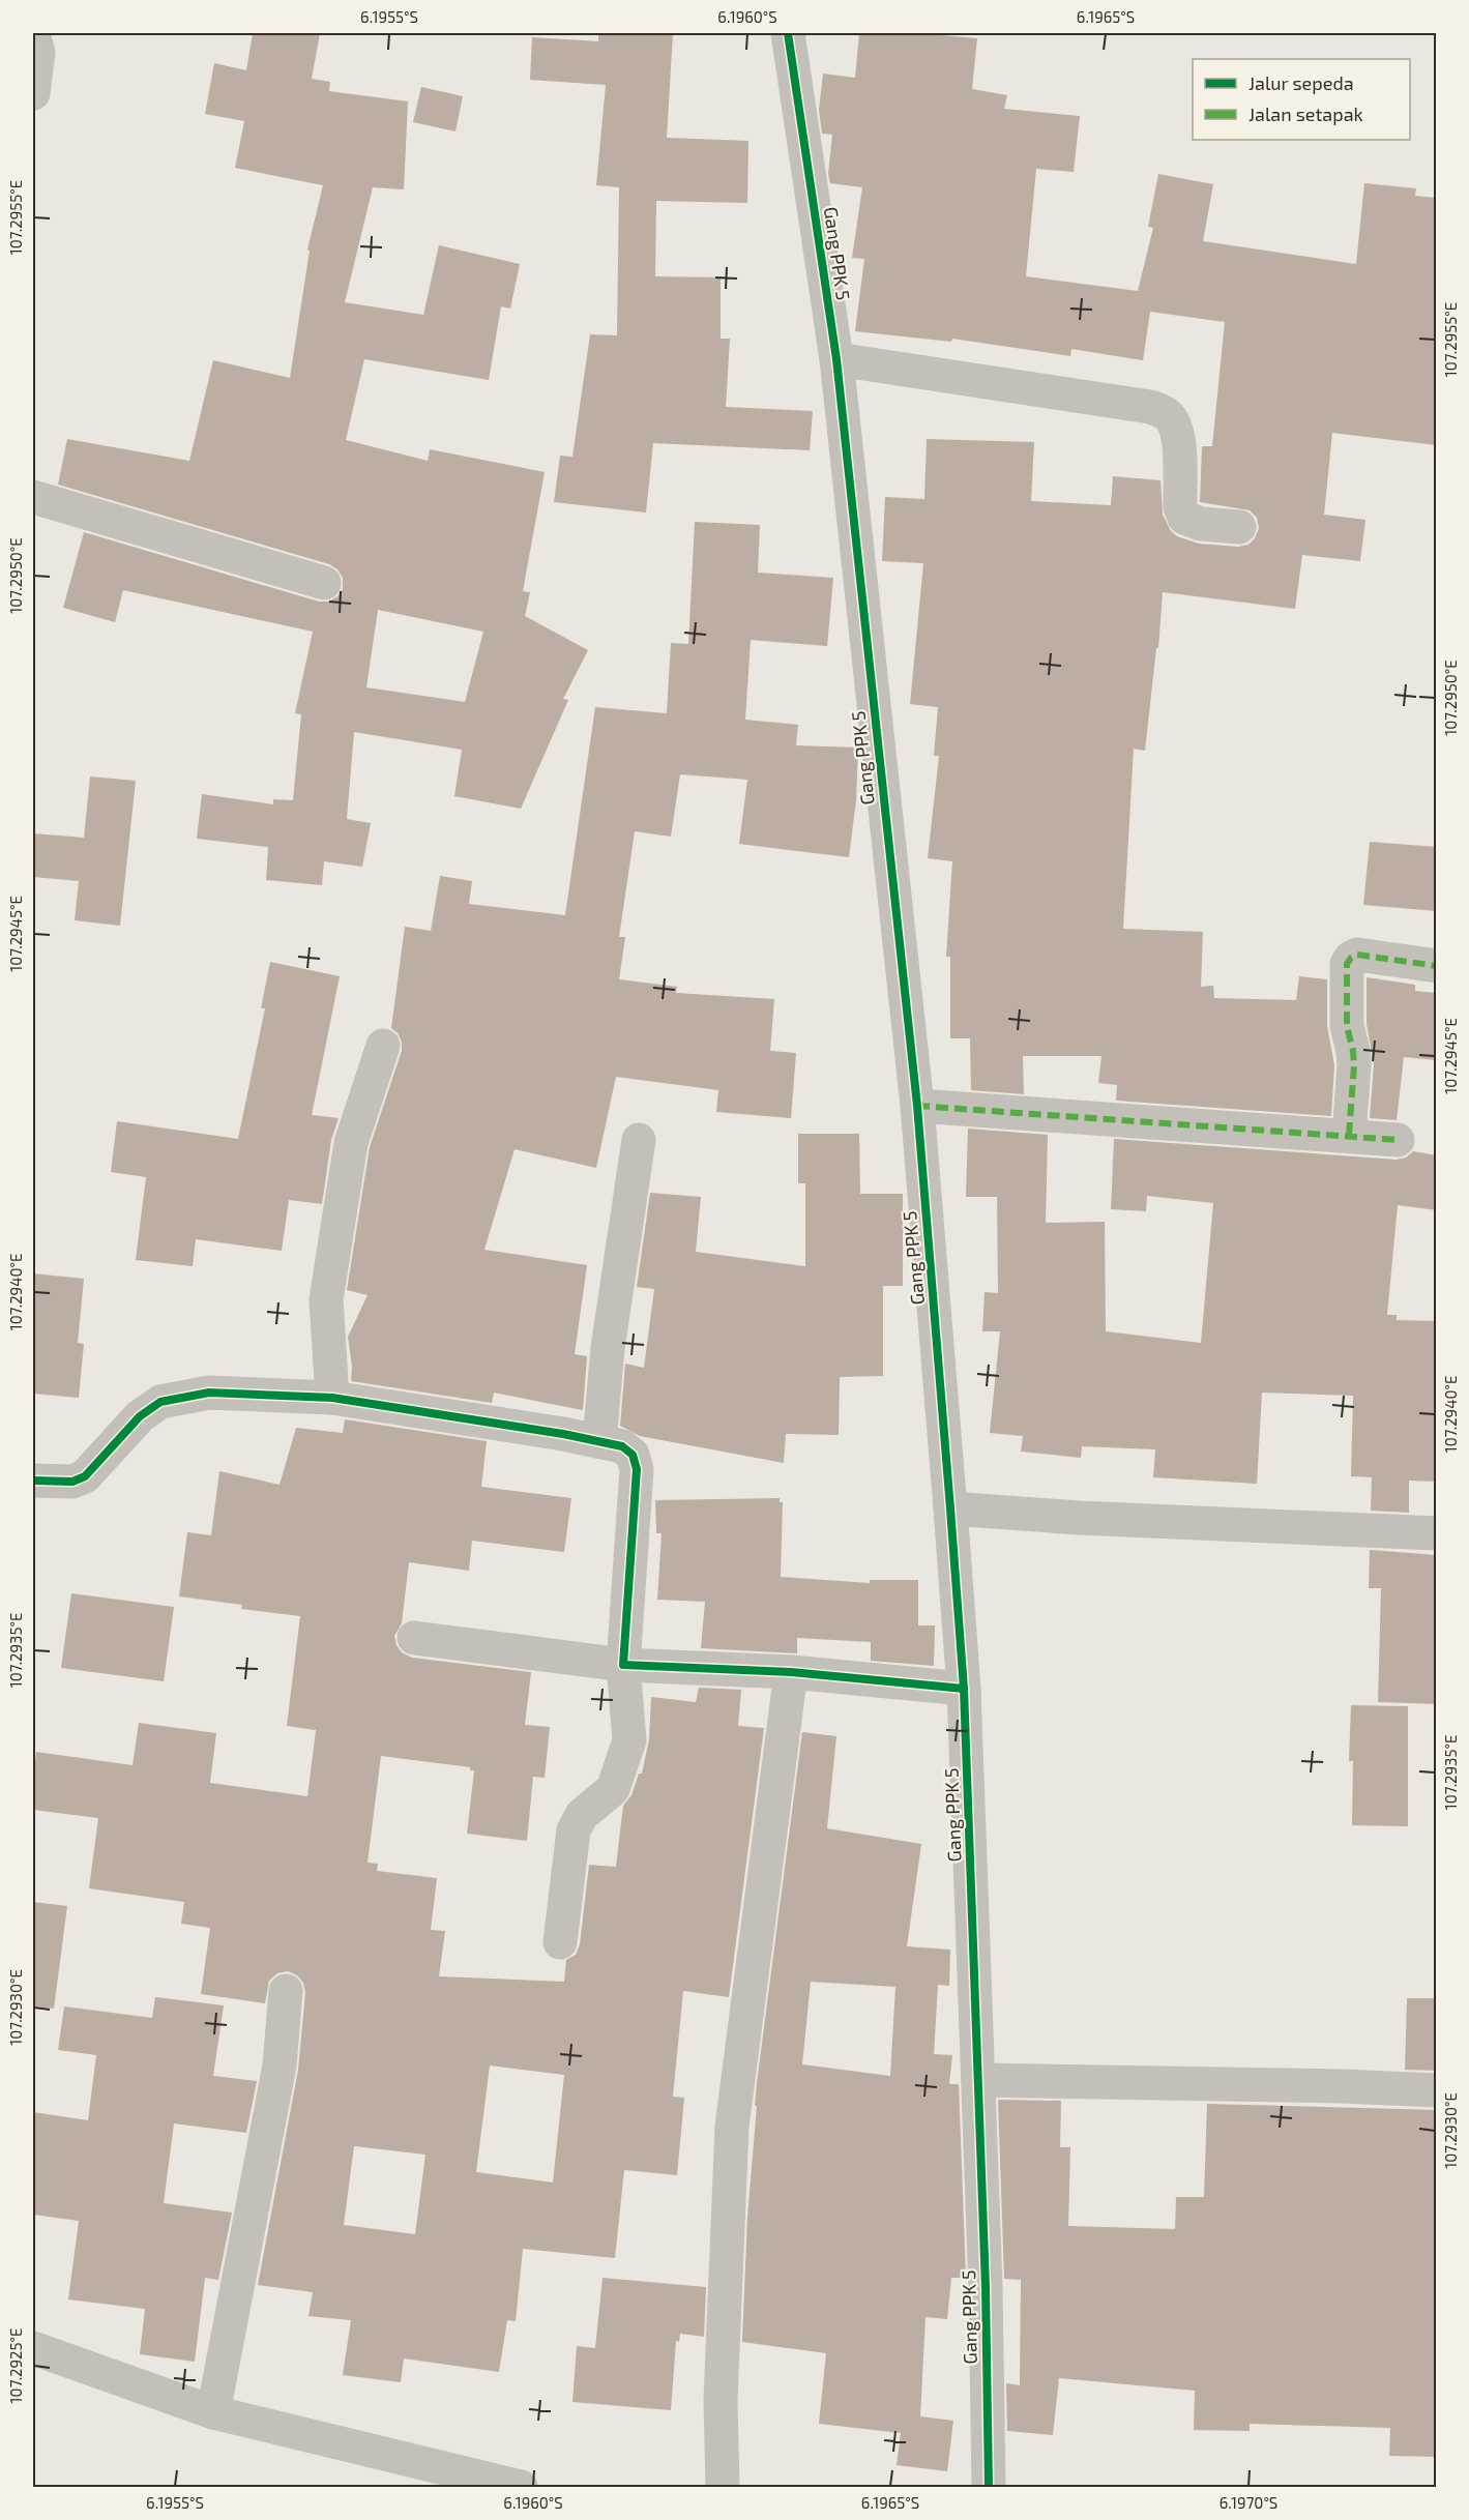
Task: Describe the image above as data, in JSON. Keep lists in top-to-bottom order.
{
  "streets": {
    "street": ["Gang PPK 5"]
  },
  "legend": ["Jalur sepeda", "Jalan setapak"],
  "coordinates": [
    "6.1955°S",
    "6.1960°S",
    "6.1965°S",
    "107.2955°E",
    "107.2950°E",
    "107.2945°E",
    "107.2940°E",
    "107.2935°E",
    "107.2930°E",
    "107.2925°E",
    "6.1970°S"
  ]
}
